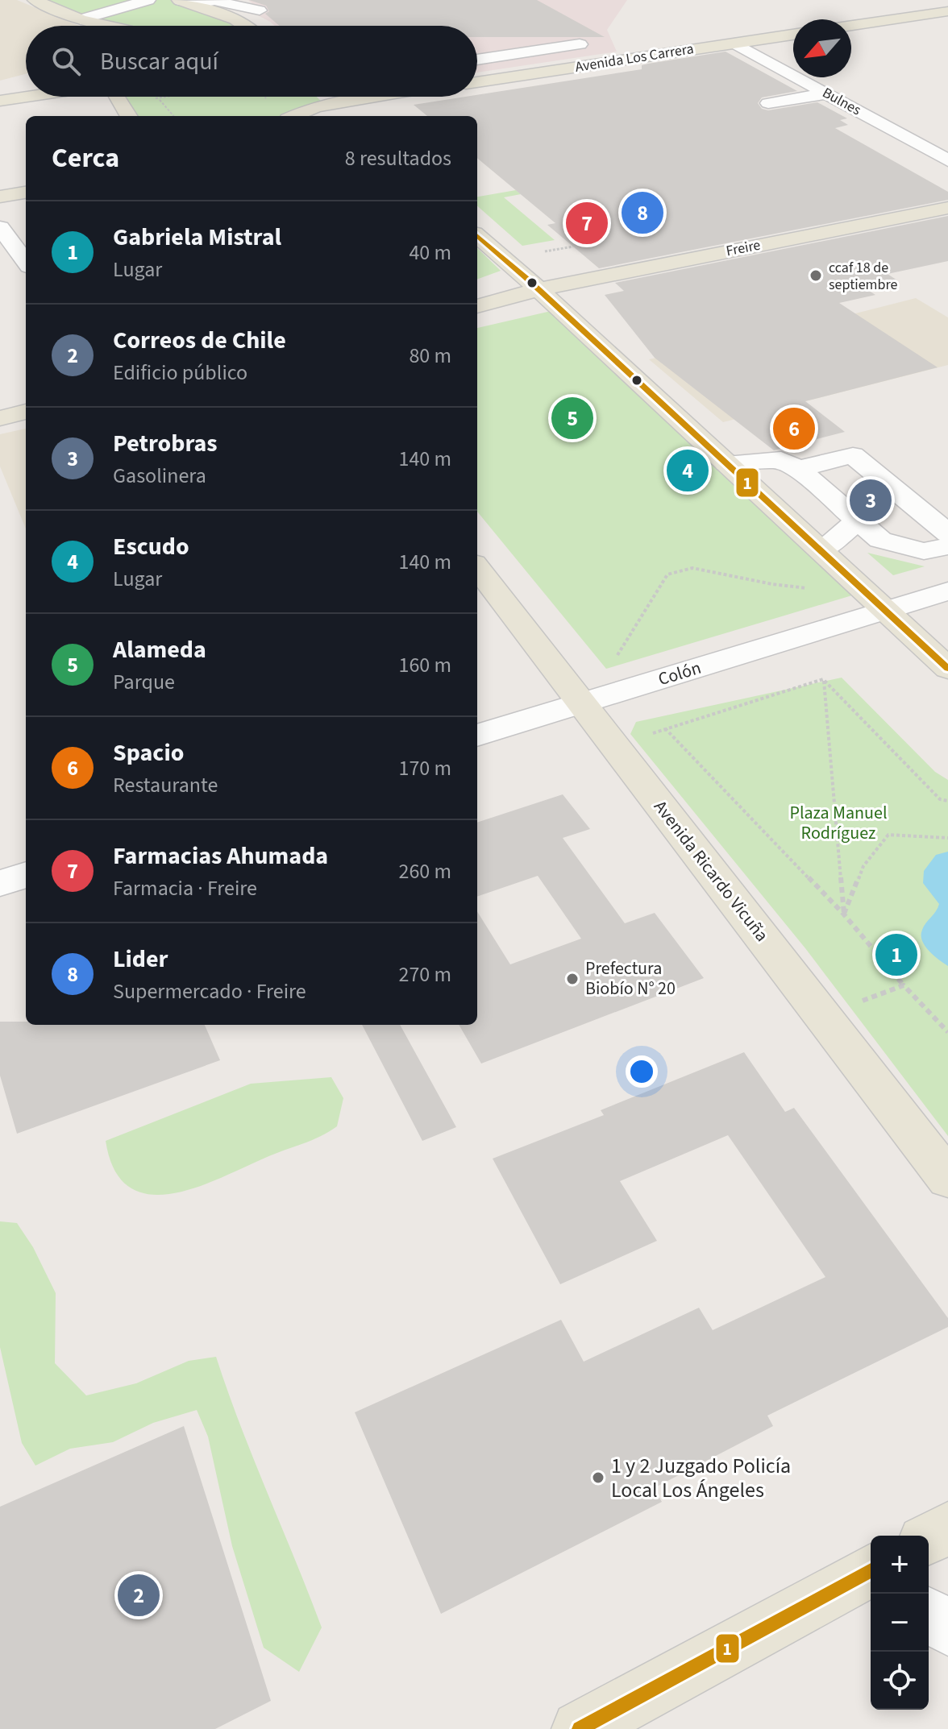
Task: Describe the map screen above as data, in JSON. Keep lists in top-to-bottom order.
{
  "streets": {
    "main road": ["Avenida Los Carrera", "Freire", "Avenida Ricardo Vicuña"],
    "street": ["Bulnes", "Colón"]
  },
  "crossings": [
    ["Avenida Los Carrera", "Bulnes"],
    ["Colón", "Avenida Ricardo Vicuña"]
  ],
  "parks": ["Plaza Manuel Rodríguez"],
  "places": ["ccaf 18 de septiembre", "Prefectura Biobío N° 20", "1 y 2 Juzgado Policía Local Los Ángeles"],
  "lines": ["transit line 1"],
  "north": "bottom left",
  "page": {
    "search": "Buscar aquí",
    "heading": ["Cerca", "8 resultados"],
    "pins": [
      "8",
      "7",
      "5",
      "6",
      "4",
      "3",
      "1",
      "2"
    ],
    "list": [
      {
        "mark": "1",
        "name": "Gabriela Mistral",
        "note": "Lugar",
        "value": "40 m"
      },
      {
        "mark": "2",
        "name": "Correos de Chile",
        "note": "Edificio público",
        "value": "80 m"
      },
      {
        "mark": "3",
        "name": "Petrobras",
        "note": "Gasolinera",
        "value": "140 m"
      },
      {
        "mark": "4",
        "name": "Escudo",
        "note": "Lugar",
        "value": "140 m"
      },
      {
        "mark": "5",
        "name": "Alameda",
        "note": "Parque",
        "value": "160 m"
      },
      {
        "mark": "6",
        "name": "Spacio",
        "note": "Restaurante",
        "value": "170 m"
      },
      {
        "mark": "7",
        "name": "Farmacias Ahumada",
        "note": "Farmacia · Freire",
        "value": "260 m"
      },
      {
        "mark": "8",
        "name": "Lider",
        "note": "Supermercado · Freire",
        "value": "270 m"
      }
    ],
    "map_buttons": ["+", "−"]
  }
}
